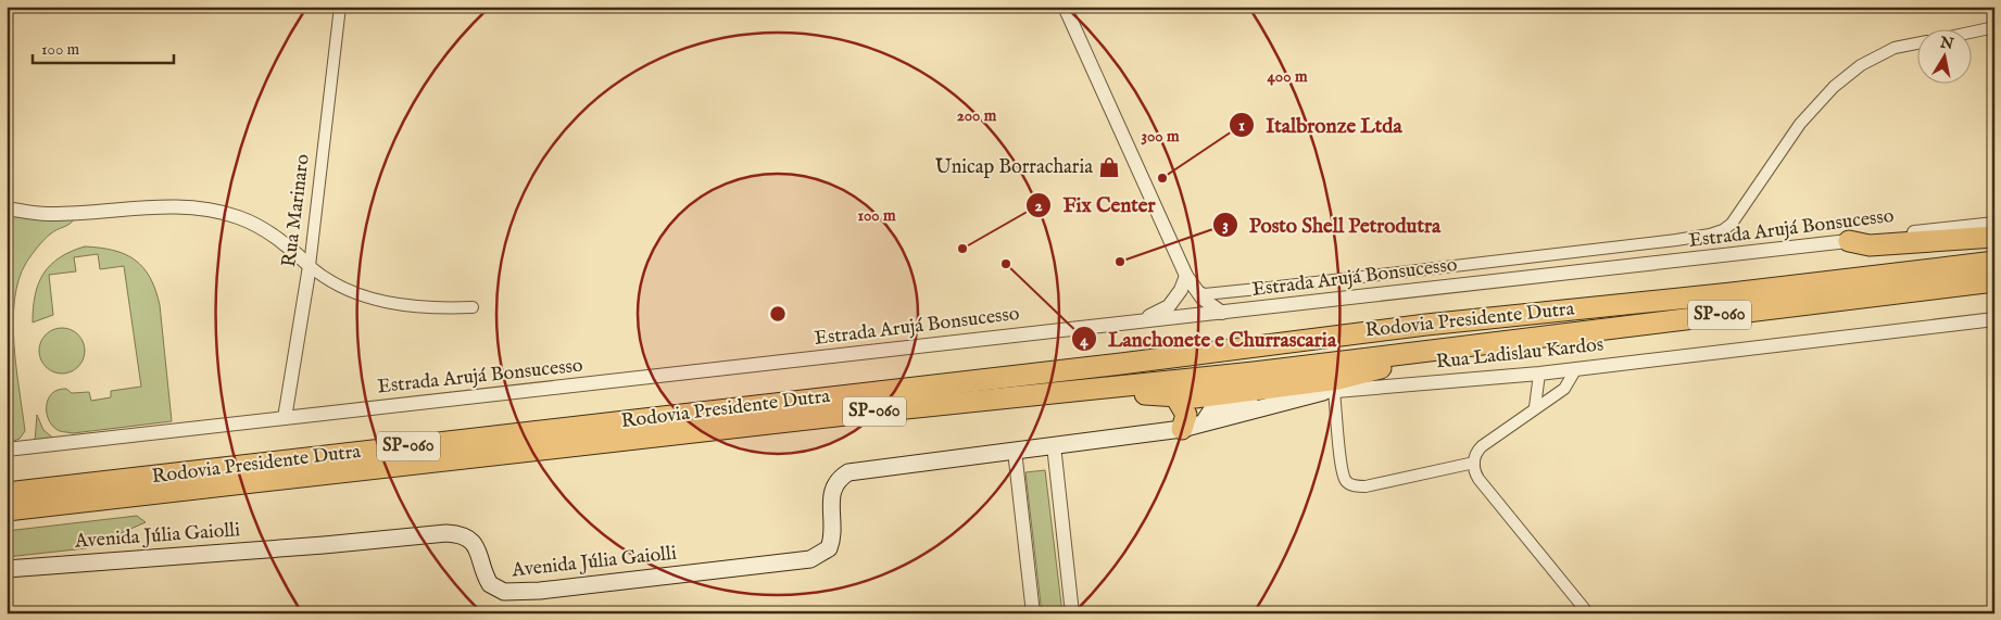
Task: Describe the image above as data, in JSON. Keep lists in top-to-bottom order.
{
  "streets": {
    "highway": ["SP-060", "Rodovia Presidente Dutra"],
    "main road": ["Avenida Júlia Gaiolli"],
    "street": ["Rua Marinaro", "Estrada Arujá Bonsucesso", "Rua Ladislau Kardos"]
  },
  "crossings": [
    ["Rua Marinaro", "Estrada Arujá Bonsucesso"]
  ],
  "places": {
    "shop": ["Unicap Borracharia"],
    "other": [
      "Italbronze Ltda",
      "Fix Center",
      "Posto Shell Petrodutra",
      "Lanchonete e Churrascaria"
    ]
  },
  "scale_bar": "100 m",
  "north": "top",
  "rings": [
    "400 m",
    "200 m",
    "300 m",
    "100 m"
  ]
}
